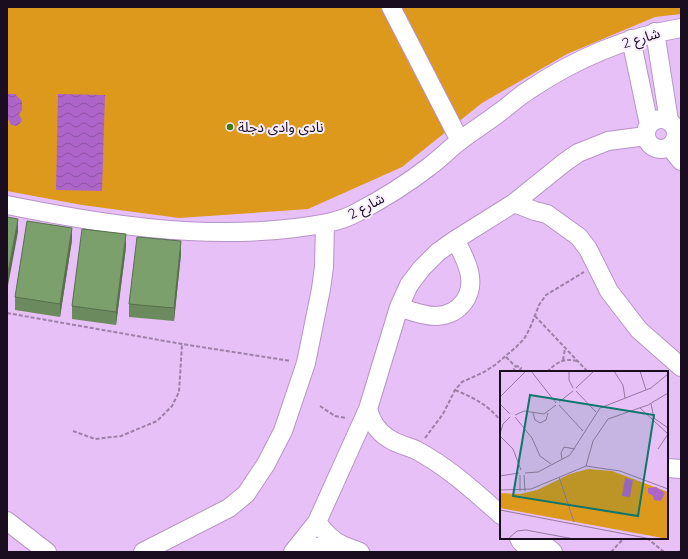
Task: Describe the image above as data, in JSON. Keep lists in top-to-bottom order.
{
  "streets": {
    "street": ["شارع 2"]
  },
  "places": ["نادى وادى دجلة"]
}
